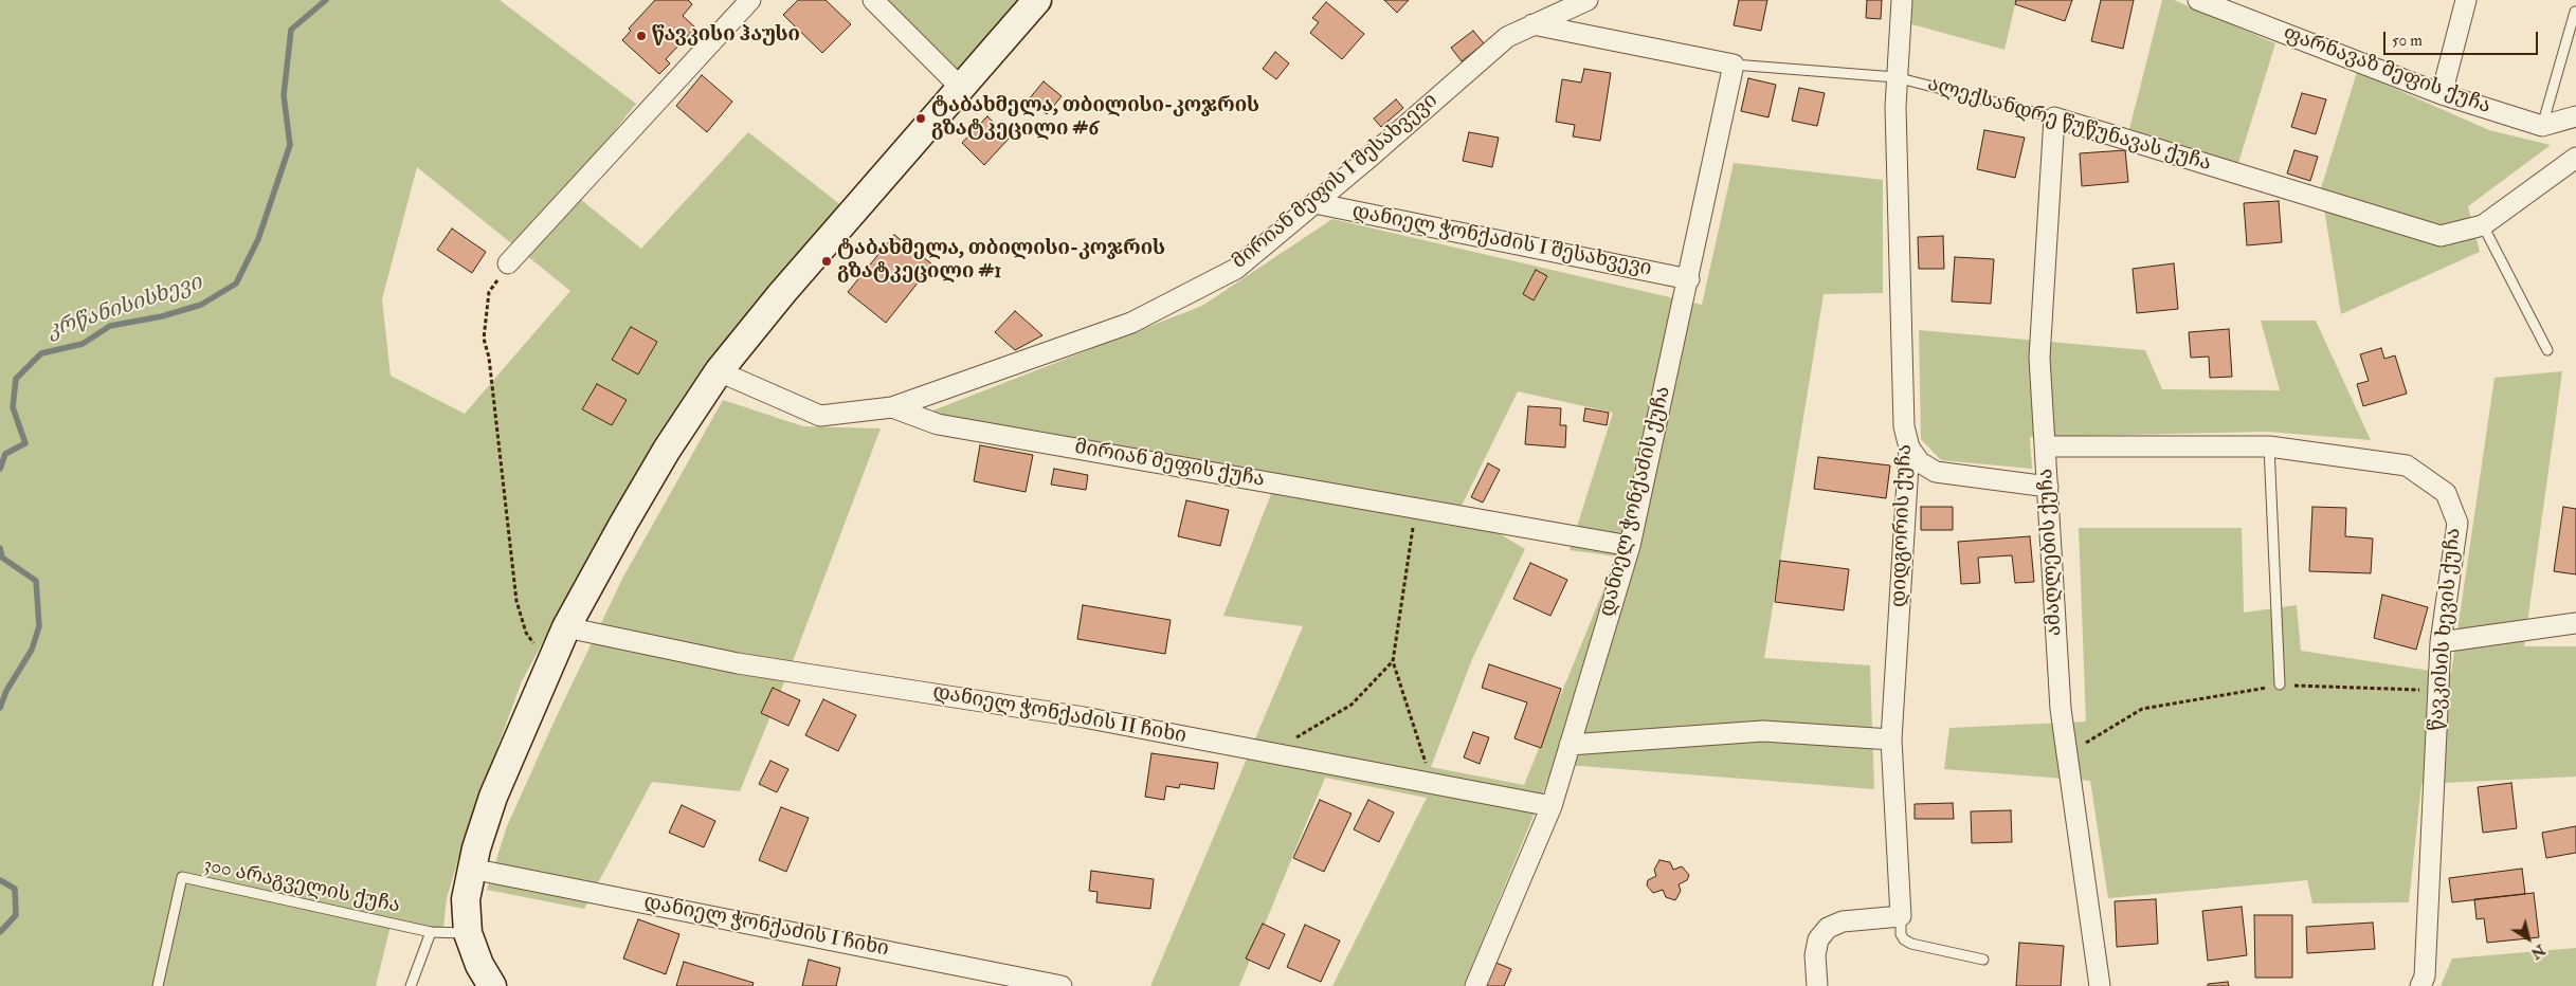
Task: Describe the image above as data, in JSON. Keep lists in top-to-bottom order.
{
  "streets": {
    "street": [
      "ფარნავაზ მეფის ქუჩა",
      "ალექსანდრე წუწუნავას ქუჩა",
      "მირიან მეფის I შესახვევი",
      "დანიელ ჭონქაძის I შესახვევი",
      "მირიან მეფის ქუჩა",
      "დანიელ ჭონქაძის ქუჩა",
      "დიდგორის ქუჩა",
      "ამაღლების ქუჩა",
      "წავკისის ხევის ქუჩა",
      "დანიელ ჭონქაძის II ჩიხი",
      "დანიელ ჭონქაძის I ჩიხი"
    ],
    "lane": ["300 არაგველის ქუჩა"]
  },
  "crossings": [
    ["ალექსანდრე წუწუნავას ქუჩა", "მირიან მეფის I შესახვევი"],
    ["ალექსანდრე წუწუნავას ქუჩა", "დანიელ ჭონქაძის ქუჩა"],
    ["ალექსანდრე წუწუნავას ქუჩა", "დიდგორის ქუჩა"],
    ["ალექსანდრე წუწუნავას ქუჩა", "ამაღლების ქუჩა"],
    ["მირიან მეფის I შესახვევი", "დანიელ ჭონქაძის I შესახვევი"],
    ["მირიან მეფის I შესახვევი", "მირიან მეფის ქუჩა"],
    ["დანიელ ჭონქაძის I შესახვევი", "დანიელ ჭონქაძის ქუჩა"],
    ["მირიან მეფის ქუჩა", "დანიელ ჭონქაძის ქუჩა"],
    ["დანიელ ჭონქაძის ქუჩა", "დანიელ ჭონქაძის II ჩიხი"],
    ["ამაღლების ქუჩა", "წავკისის ხევის ქუჩა"]
  ],
  "water": ["კრწანისისხევი"],
  "places": ["წავკისი ჰაუსი", "ტაბახმელა, თბილისი-კოჯრის გზატკეცილი #6", "ტაბახმელა, თბილისი-კოჯრის გზატკეცილი #1"],
  "scale_bar": "50 m",
  "north": "bottom right"
}
